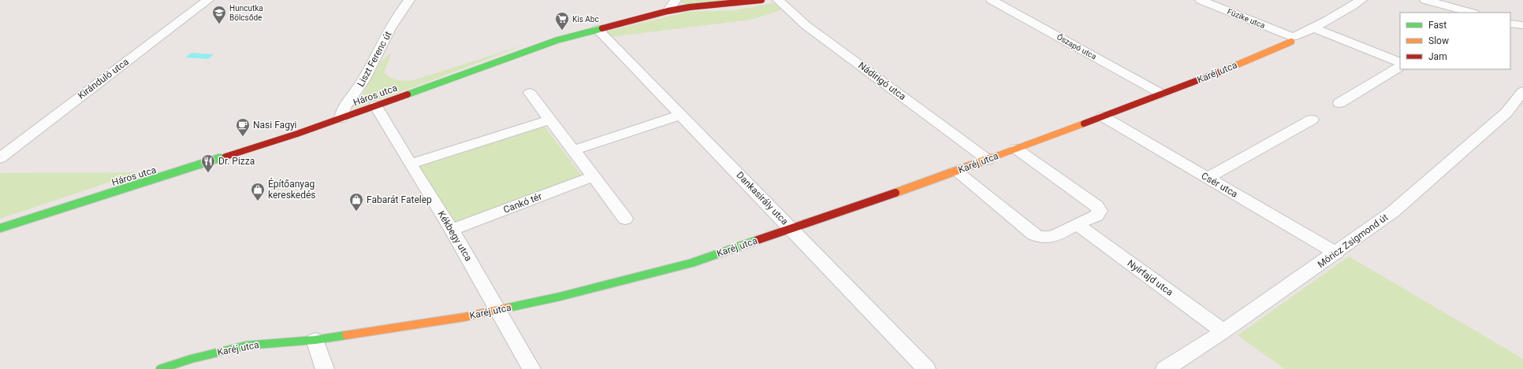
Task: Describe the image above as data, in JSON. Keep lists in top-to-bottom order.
{
  "streets": {
    "street": [
      "Füzike utca",
      "Őszapó utca",
      "Liszt Ferenc út",
      "Karéj utca",
      "Kiránduló utca",
      "Nádirigó utca",
      "Háros utca",
      "Csér utca",
      "Dankasirály utca",
      "Cankó tér",
      "Kékbegy utca",
      "Móricz Zsigmond út",
      "Nyírfajd utca"
    ]
  },
  "crossings": [
    ["Füzike utca", "Karéj utca"],
    ["Őszapó utca", "Karéj utca"],
    ["Liszt Ferenc út", "Háros utca"],
    ["Karéj utca", "Nádirigó utca"],
    ["Karéj utca", "Csér utca"],
    ["Karéj utca", "Dankasirály utca"],
    ["Karéj utca", "Kékbegy utca"],
    ["Háros utca", "Dankasirály utca"],
    ["Háros utca", "Kékbegy utca"],
    ["Csér utca", "Móricz Zsigmond út"],
    ["Cankó tér", "Kékbegy utca"],
    ["Móricz Zsigmond út", "Nyírfajd utca"]
  ],
  "places": {
    "school or university": ["Huncutka Bölcsőde"],
    "supermarket": ["Kis Abc"],
    "cafe": ["Nasi Fagyi"],
    "restaurant": ["Dr. Pizza"],
    "shop": ["Építőanyag kereskedés", "Fabarát Fatelep"]
  },
  "legend": ["Fast", "Slow", "Jam"]
}
